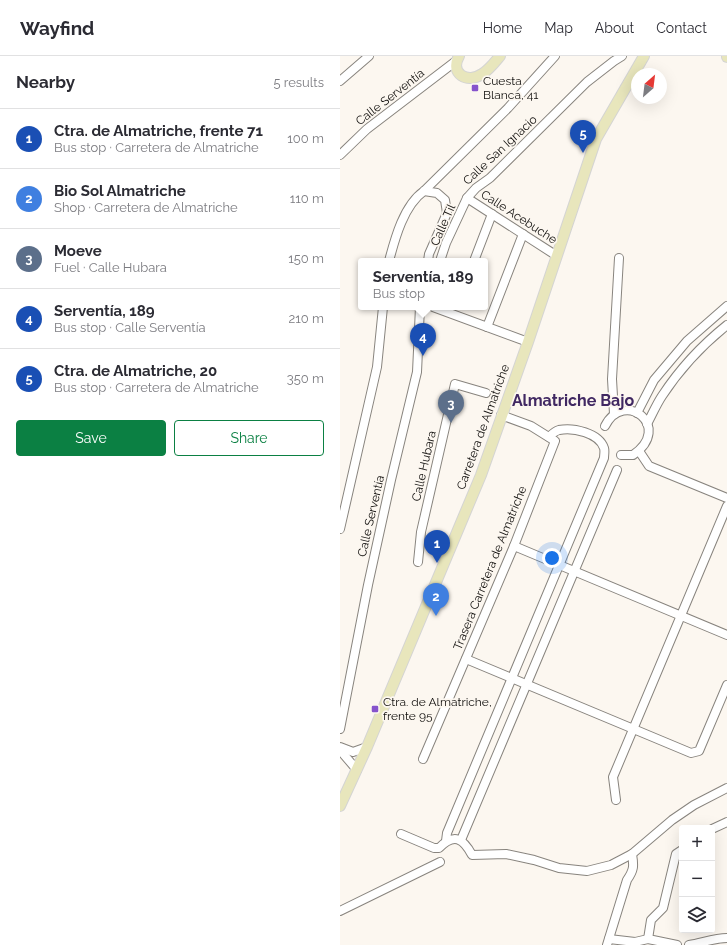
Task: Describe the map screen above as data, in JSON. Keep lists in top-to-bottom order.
{
  "streets": {
    "main road": ["Carretera de Almatriche"],
    "street": [
      "Calle Serventía",
      "Calle San Ignacio",
      "Calle Acebuche",
      "Calle Til",
      "Calle Hubara",
      "Trasera Carretera de Almatriche"
    ]
  },
  "crossings": [
    ["Calle San Ignacio", "Calle Acebuche"],
    ["Calle San Ignacio", "Calle Til"],
    ["Calle Acebuche", "Calle Til"],
    ["Calle Acebuche", "Carretera de Almatriche"]
  ],
  "districts": ["Almatriche Bajo"],
  "places": {
    "transit": ["Cuesta Blanca, 41", "Ctra. de Almatriche, frente 95"]
  },
  "north": "top right",
  "page": {
    "header": "Wayfind",
    "nav": [
      "Home",
      "Map",
      "About",
      "Contact"
    ],
    "heading": ["Nearby", "5 results"],
    "list": [
      {
        "mark": "1",
        "name": "Ctra. de Almatriche, frente 71",
        "note": "Bus stop · Carretera de Almatriche",
        "value": "100 m"
      },
      {
        "mark": "2",
        "name": "Bio Sol Almatriche",
        "note": "Shop · Carretera de Almatriche",
        "value": "110 m"
      },
      {
        "mark": "3",
        "name": "Moeve",
        "note": "Fuel · Calle Hubara",
        "value": "150 m"
      },
      {
        "mark": "4",
        "name": "Serventía, 189",
        "note": "Bus stop · Calle Serventía",
        "value": "210 m"
      },
      {
        "mark": "5",
        "name": "Ctra. de Almatriche, 20",
        "note": "Bus stop · Carretera de Almatriche",
        "value": "350 m"
      }
    ],
    "pins": [
      "5",
      "4",
      "3",
      "1",
      "2"
    ],
    "popup": ["Serventía, 189", "Bus stop"],
    "buttons": ["Save", "Share"],
    "map_buttons": ["+", "−"]
  }
}
